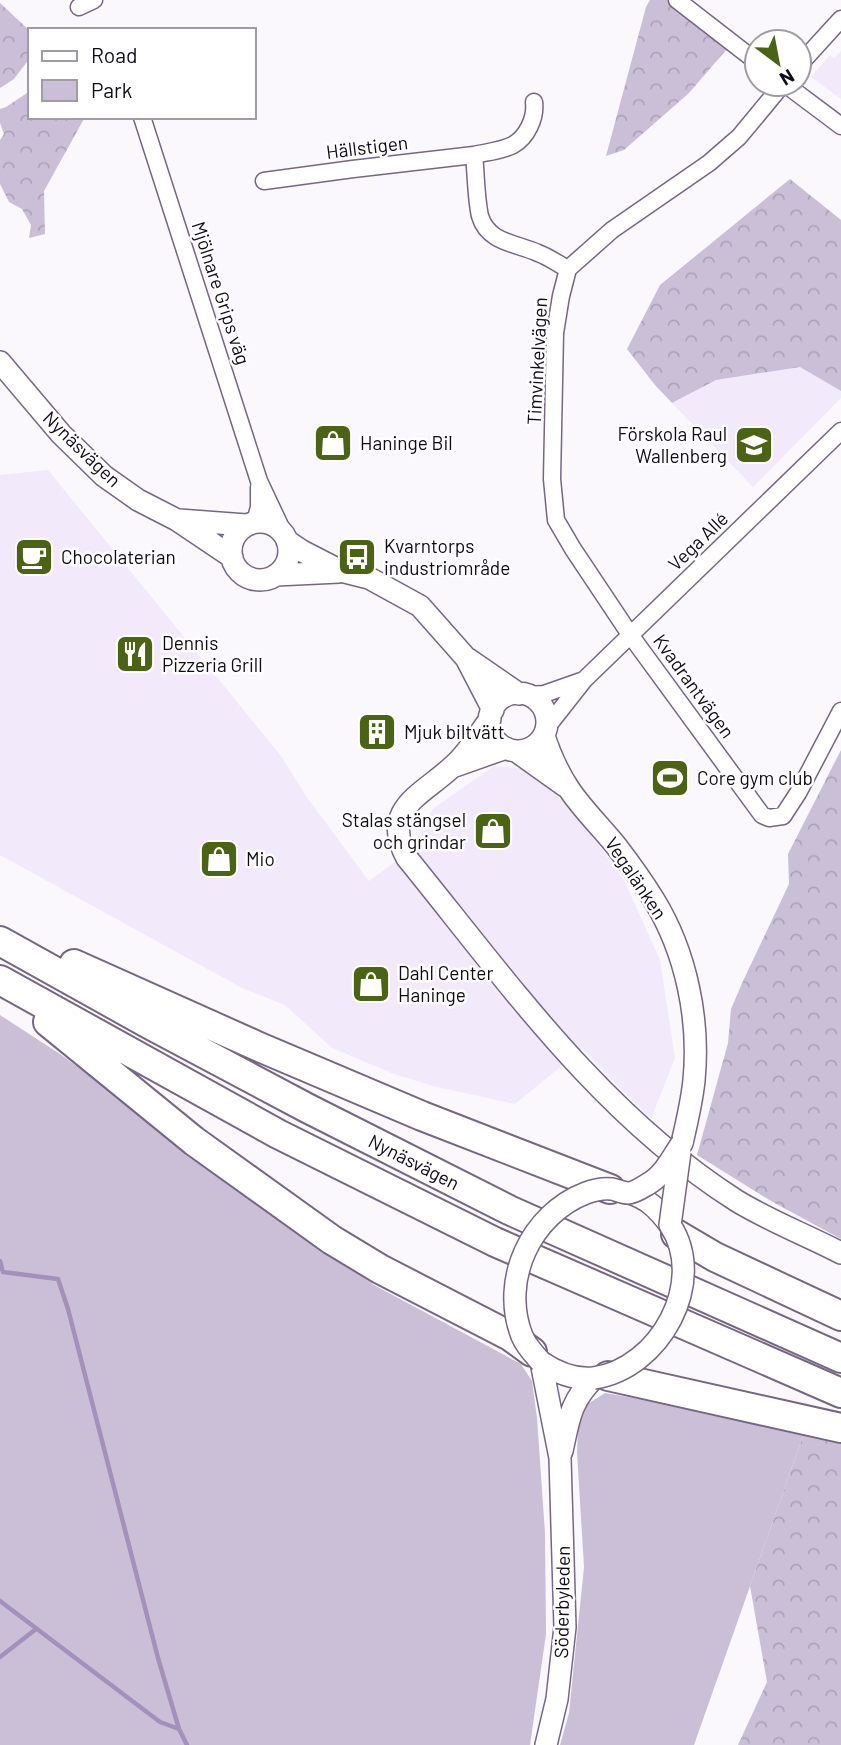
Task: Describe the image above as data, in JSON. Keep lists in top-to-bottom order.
{
  "streets": {
    "highway": ["Nynäsvägen"],
    "street": [
      "Hällstigen",
      "Mjölnare Grips väg",
      "Timvinkelvägen",
      "Vega Allé",
      "Kvadrantvägen",
      "Vegalänken",
      "Söderbyleden"
    ]
  },
  "crossings": [
    ["Mjölnare Grips väg", "Nynäsvägen"],
    ["Timvinkelvägen", "Vega Allé"],
    ["Timvinkelvägen", "Kvadrantvägen"],
    ["Vega Allé", "Kvadrantvägen"],
    ["Vega Allé", "Vegalänken"],
    ["Vegalänken", "Söderbyleden"]
  ],
  "places": {
    "shop": [
      "Haninge Bil",
      "Stalas stängsel och grindar",
      "Mio",
      "Dahl Center Haninge"
    ],
    "school or university": ["Förskola Raul Wallenberg"],
    "cafe": ["Chocolaterian"],
    "bus stop": ["Kvarntorps industriområde"],
    "restaurant": ["Dennis Pizzeria Grill"],
    "building": ["Mjuk biltvätt"],
    "sports": ["Core gym club"]
  },
  "legend": ["Road", "Park"],
  "north": "bottom right"
}
